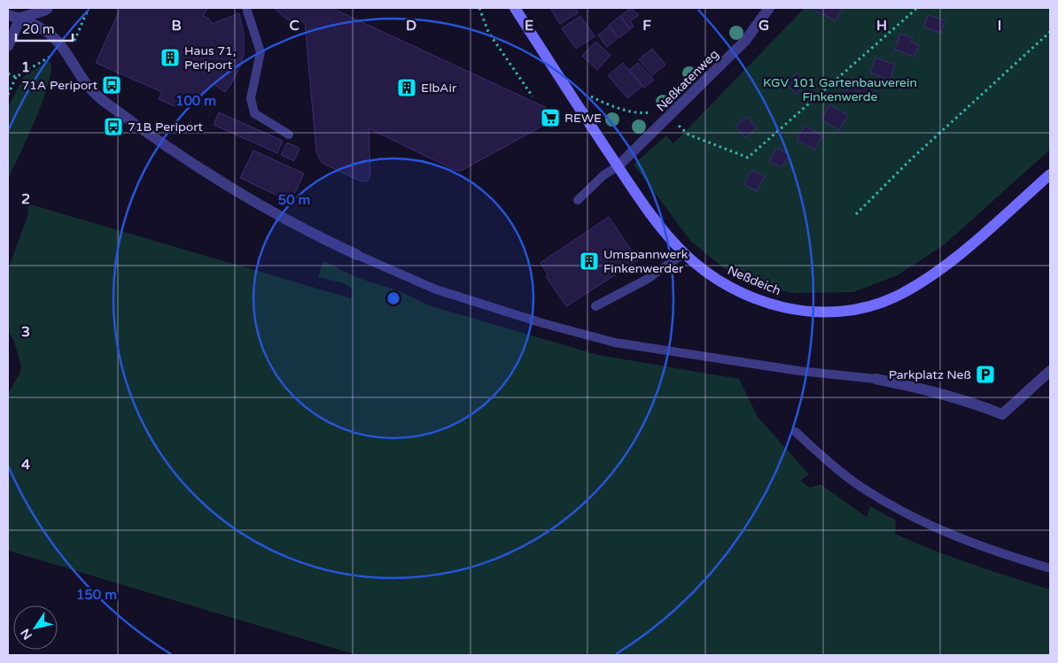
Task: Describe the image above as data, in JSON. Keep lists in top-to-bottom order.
{
  "streets": {
    "street": ["Neßkatenweg", "Neßdeich"]
  },
  "crossings": [
    ["Neßkatenweg", "Neßdeich"]
  ],
  "parks": ["KGV 101 Gartenbauverein Finkenwerde"],
  "places": {
    "building": ["Haus 71, Periport", "ElbAir", "Umspannwerk Finkenwerder"],
    "bus stop": ["71A Periport", "71B Periport"],
    "supermarket": ["REWE"],
    "parking": ["Parkplatz Neß"]
  },
  "scale_bar": "20 m",
  "north": "bottom left",
  "grid": {
    "columns": [
      "B",
      "C",
      "D",
      "E",
      "F",
      "G",
      "H",
      "I"
    ],
    "rows": [
      "1",
      "2",
      "3",
      "4"
    ]
  },
  "rings": ["100 m", "50 m", "150 m"]
}
